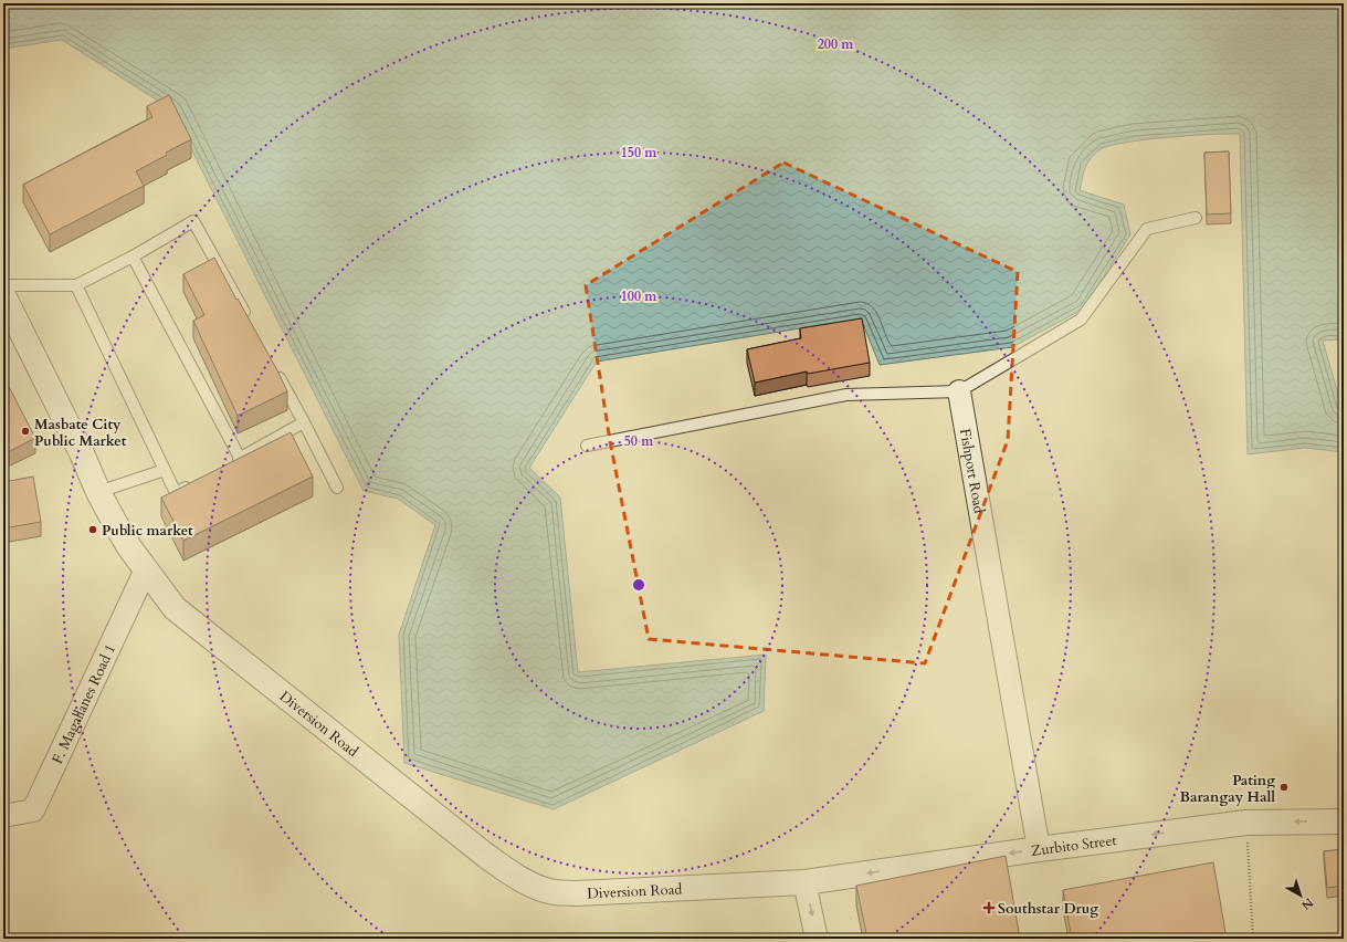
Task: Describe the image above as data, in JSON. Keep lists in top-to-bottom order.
{
  "streets": {
    "street": [
      "Fishport Road",
      "F. Magallanes Road 1",
      "Diversion Road",
      "Zurbito Street"
    ]
  },
  "crossings": [
    ["Fishport Road", "Zurbito Street"],
    ["F. Magallanes Road 1", "Diversion Road"],
    ["Diversion Road", "Zurbito Street"]
  ],
  "one_way": ["Zurbito Street"],
  "places": {
    "other": ["Masbate City Public Market", "Public market", "Pating Barangay Hall"],
    "health": ["Southstar Drug"]
  },
  "north": "bottom right",
  "rings": [
    "200 m",
    "150 m",
    "100 m",
    "50 m"
  ]
}
